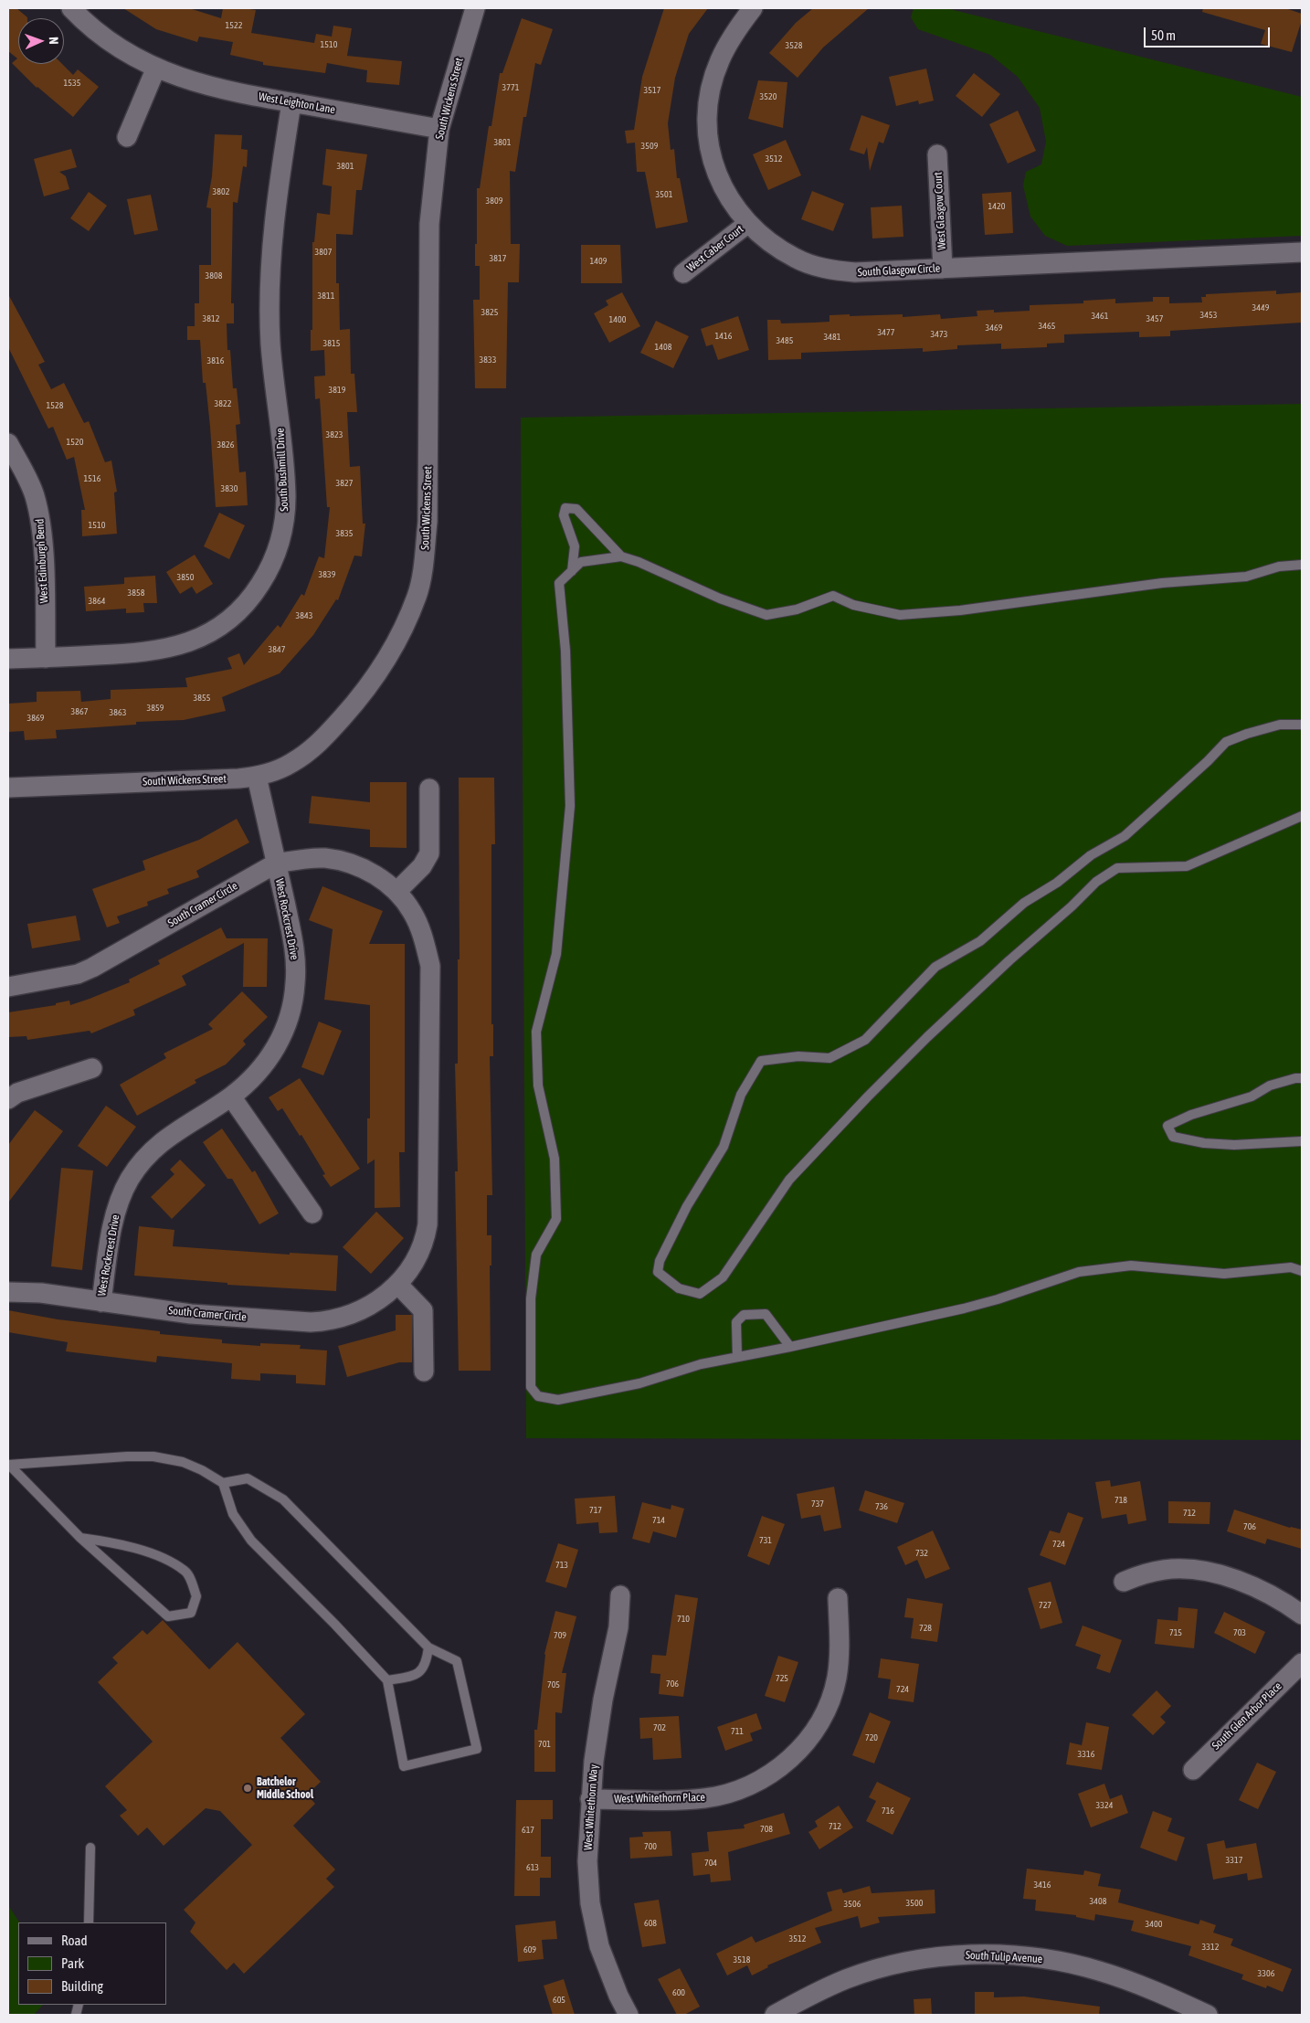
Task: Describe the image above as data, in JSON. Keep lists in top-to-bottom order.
{
  "streets": {
    "street": [
      "South Wickens Street",
      "West Leighton Lane",
      "West Glasgow Court",
      "West Caber Court",
      "South Glasgow Circle",
      "South Bushmill Drive",
      "West Edinburgh Bend",
      "South Cramer Circle",
      "West Rockcrest Drive",
      "South Glen Arbor Place",
      "West Whitethorn Place",
      "West Whitethorn Way",
      "South Tulip Avenue"
    ]
  },
  "crossings": [
    ["South Wickens Street", "West Leighton Lane"],
    ["South Wickens Street", "West Rockcrest Drive"],
    ["West Leighton Lane", "South Bushmill Drive"],
    ["West Glasgow Court", "South Glasgow Circle"],
    ["West Caber Court", "South Glasgow Circle"],
    ["South Bushmill Drive", "West Edinburgh Bend"],
    ["South Cramer Circle", "West Rockcrest Drive"],
    ["West Whitethorn Place", "West Whitethorn Way"]
  ],
  "places": ["Batchelor Middle School"],
  "house_numbers": [
    "1522",
    "1510",
    "3528",
    "1535",
    "3771",
    "3517",
    "3520",
    "3801",
    "3509",
    "3512",
    "3801",
    "3802",
    "3501",
    "3809",
    "1420",
    "3807",
    "3817",
    "1409",
    "3808",
    "3811",
    "3449",
    "3825",
    "3453",
    "3461",
    "3812",
    "3457",
    "1400",
    "3465",
    "3469",
    "3477",
    "3473",
    "1416",
    "3481",
    "3485",
    "3815",
    "1408",
    "3833",
    "3816",
    "3819",
    "3822",
    "1528",
    "3823",
    "1520",
    "3826",
    "1516",
    "3827",
    "3830",
    "1510",
    "3835",
    "3839",
    "3850",
    "3858",
    "3864",
    "3843",
    "3847",
    "3855",
    "3859",
    "3867",
    "3863",
    "3869",
    "718",
    "737",
    "736",
    "717",
    "712",
    "714",
    "706",
    "731",
    "724",
    "732",
    "713",
    "727",
    "710",
    "728",
    "715",
    "703",
    "709",
    "725",
    "706",
    "705",
    "724",
    "702",
    "711",
    "720",
    "701",
    "3316",
    "3324",
    "716",
    "712",
    "708",
    "617",
    "700",
    "3317",
    "704",
    "613",
    "3416",
    "3408",
    "3500",
    "3506",
    "608",
    "3400",
    "3512",
    "3312",
    "609",
    "3518",
    "3306",
    "600",
    "605"
  ],
  "legend": ["Road", "Park", "Building"],
  "scale_bar": "50 m",
  "north": "right"
}
